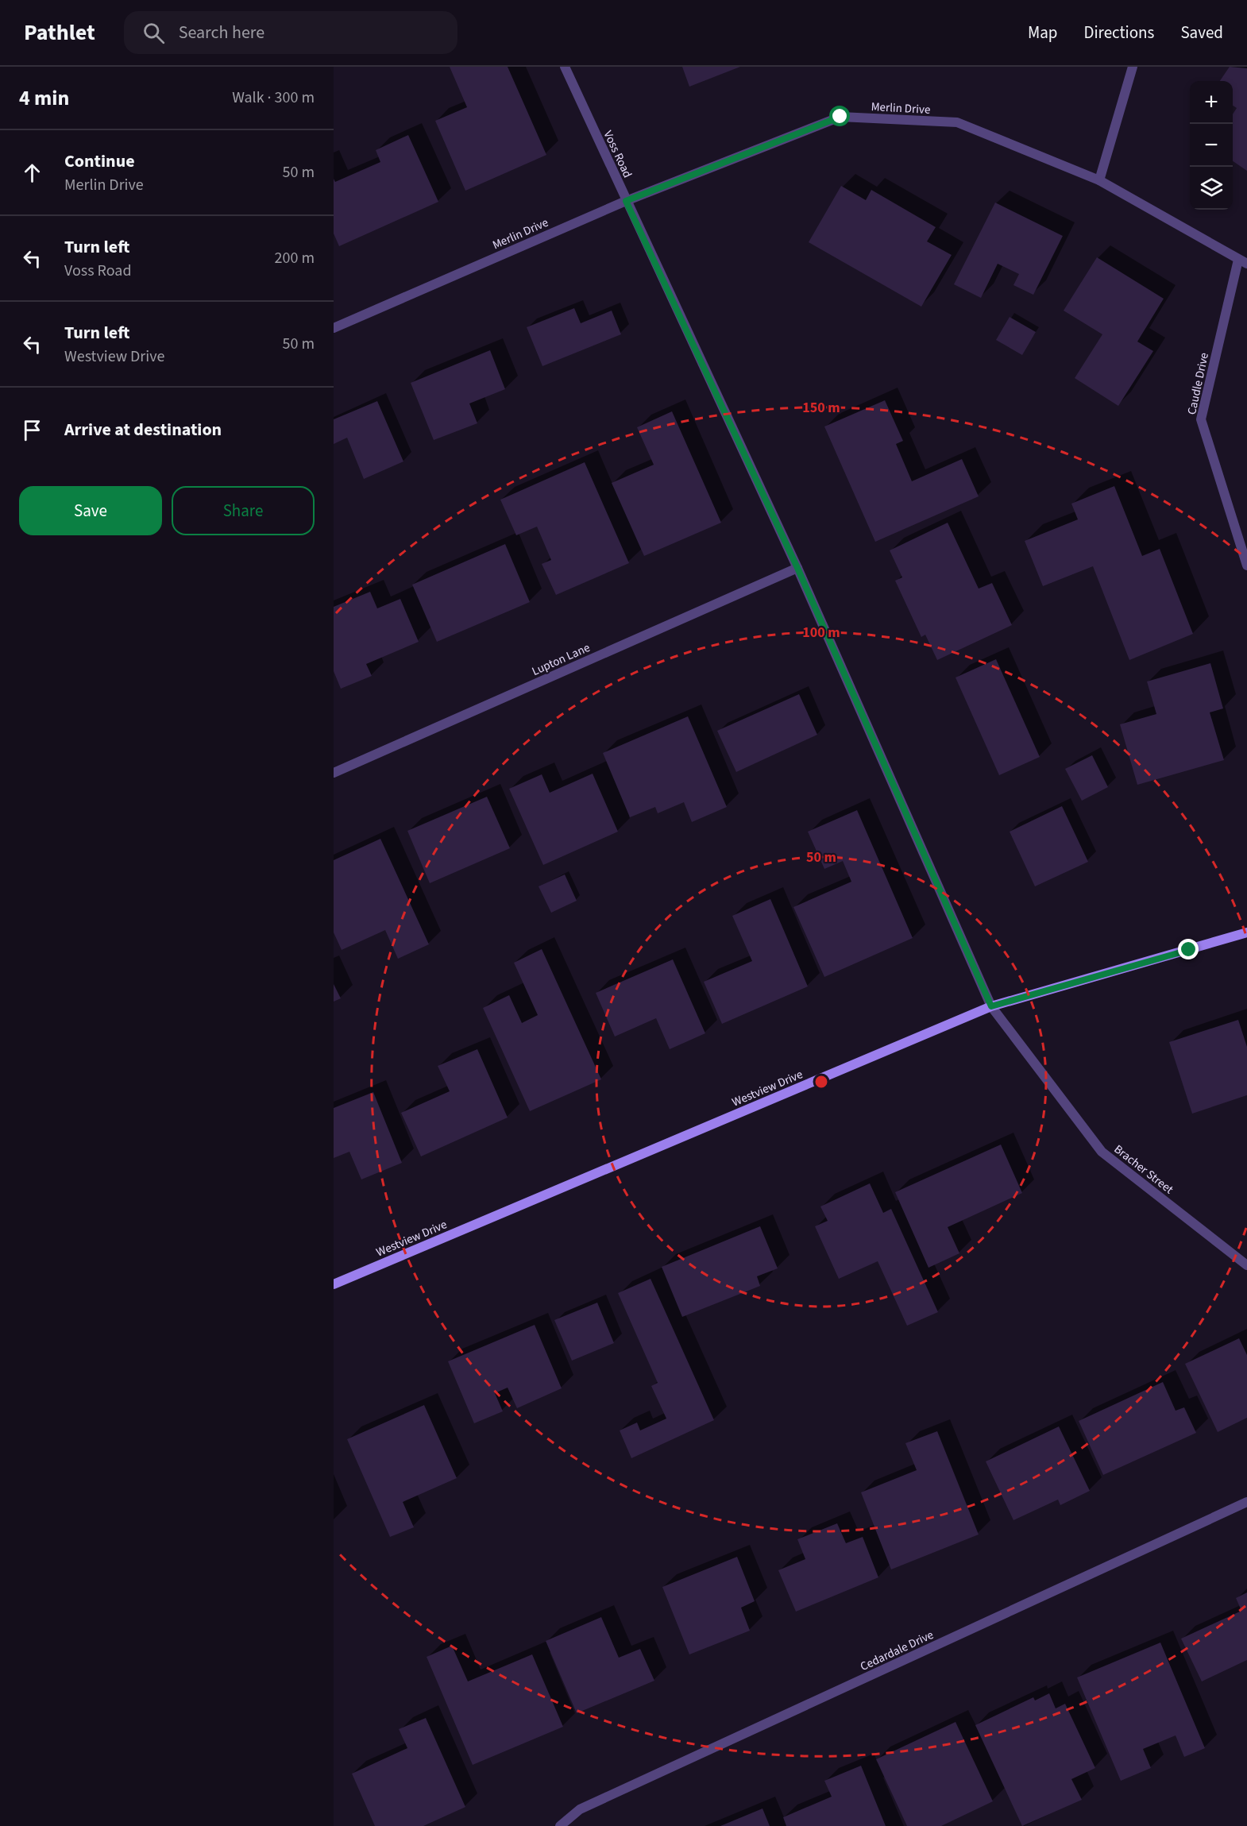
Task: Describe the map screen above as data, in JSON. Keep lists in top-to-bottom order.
{
  "streets": {
    "main road": ["Westview Drive"],
    "street": [
      "Merlin Drive",
      "Voss Road",
      "Caudle Drive",
      "Lupton Lane",
      "Bracher Street",
      "Cedardale Drive"
    ]
  },
  "crossings": [
    ["Merlin Drive", "Voss Road"],
    ["Merlin Drive", "Caudle Drive"],
    ["Voss Road", "Lupton Lane"],
    ["Voss Road", "Westview Drive"],
    ["Voss Road", "Bracher Street"],
    ["Westview Drive", "Bracher Street"]
  ],
  "page": {
    "header": "Pathlet",
    "search": "Search here",
    "nav": ["Map", "Directions", "Saved"],
    "heading": ["4 min", "Walk · 300 m"],
    "map_buttons": ["+", "−"],
    "list": [
      ["Continue", "Merlin Drive", "50 m"],
      ["Turn left", "Voss Road", "200 m"],
      ["Turn left", "Westview Drive", "50 m"],
      "Arrive at destination"
    ],
    "buttons": ["Save", "Share"]
  },
  "rings": ["150 m", "100 m", "50 m"]
}
